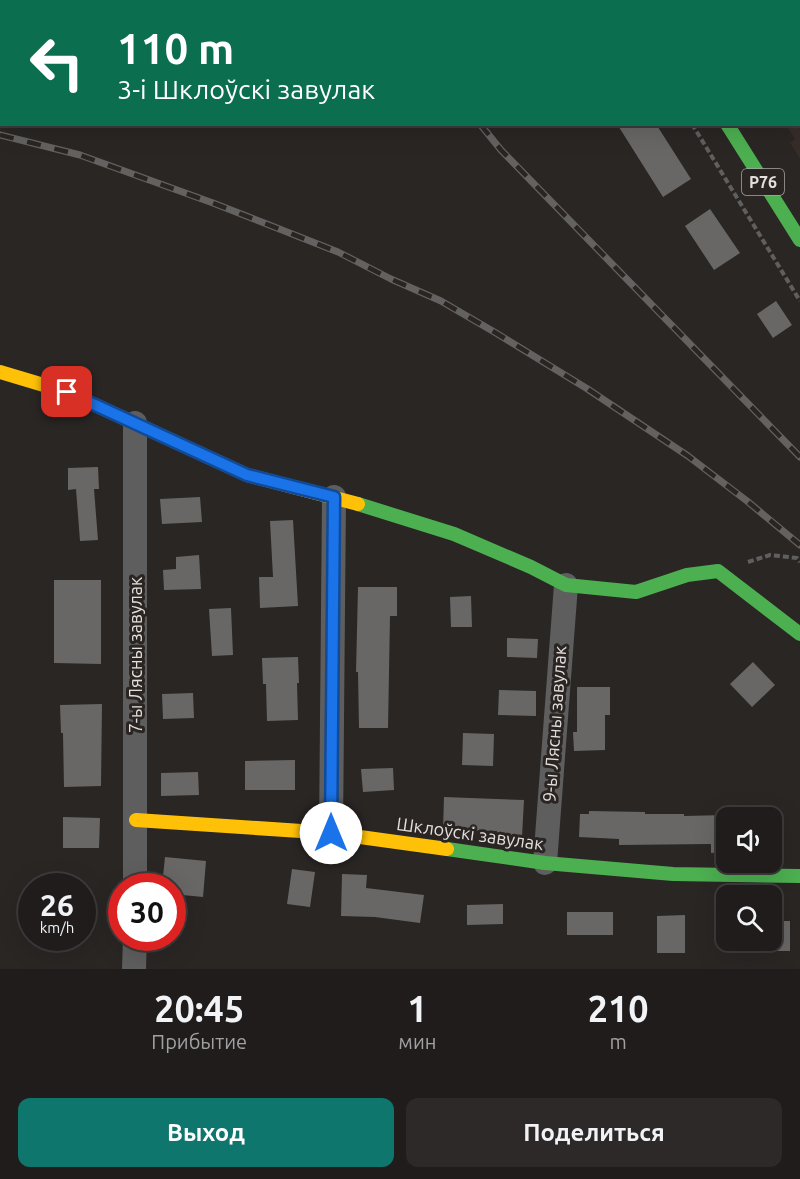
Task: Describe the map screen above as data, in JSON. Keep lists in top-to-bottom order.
{
  "streets": {
    "street": [
      "Р76",
      "7-ы Лясны завулак",
      "9-ы Лясны завулак",
      "Шклоўскі завулак"
    ]
  },
  "crossings": [
    ["7-ы Лясны завулак", "Шклоўскі завулак"],
    ["9-ы Лясны завулак", "Шклоўскі завулак"]
  ],
  "page": {
    "turn": ["110 m", "3-і Шклоўскі завулак"],
    "speed": "26 km/h",
    "limit": "30",
    "eta": [
      "20:45",
      "Прибытие",
      "1",
      "мин",
      "210",
      "m"
    ],
    "buttons": ["Выход", "Поделиться"]
  }
}
